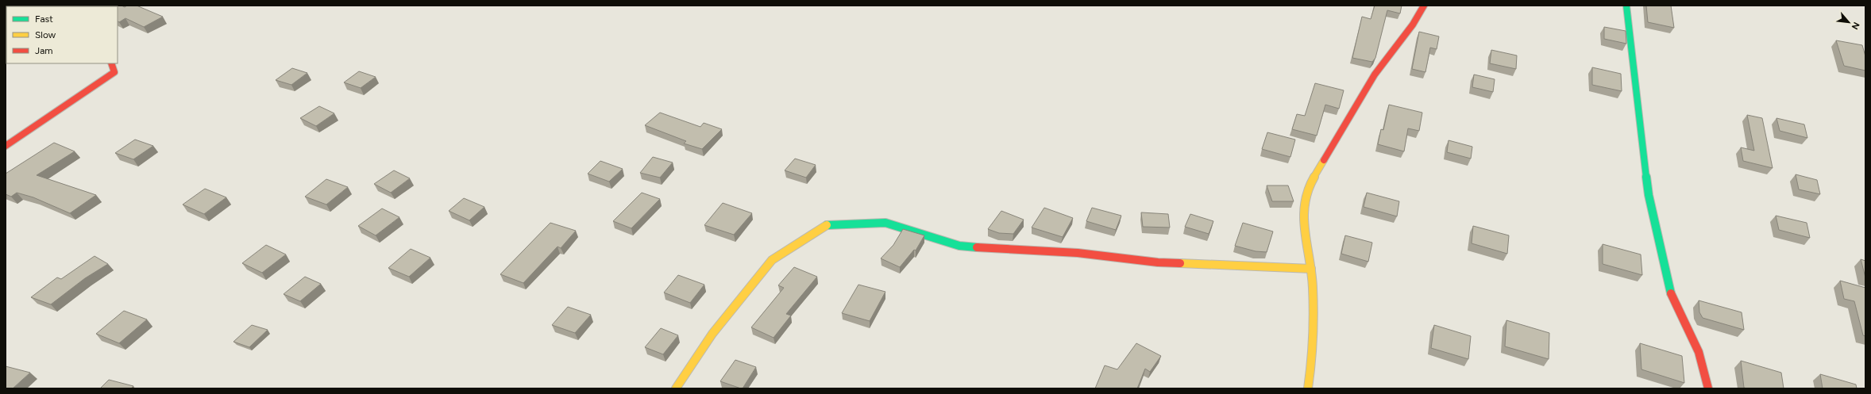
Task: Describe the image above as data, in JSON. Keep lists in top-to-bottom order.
{
  "legend": ["Fast", "Slow", "Jam"],
  "north": "bottom right"
}
